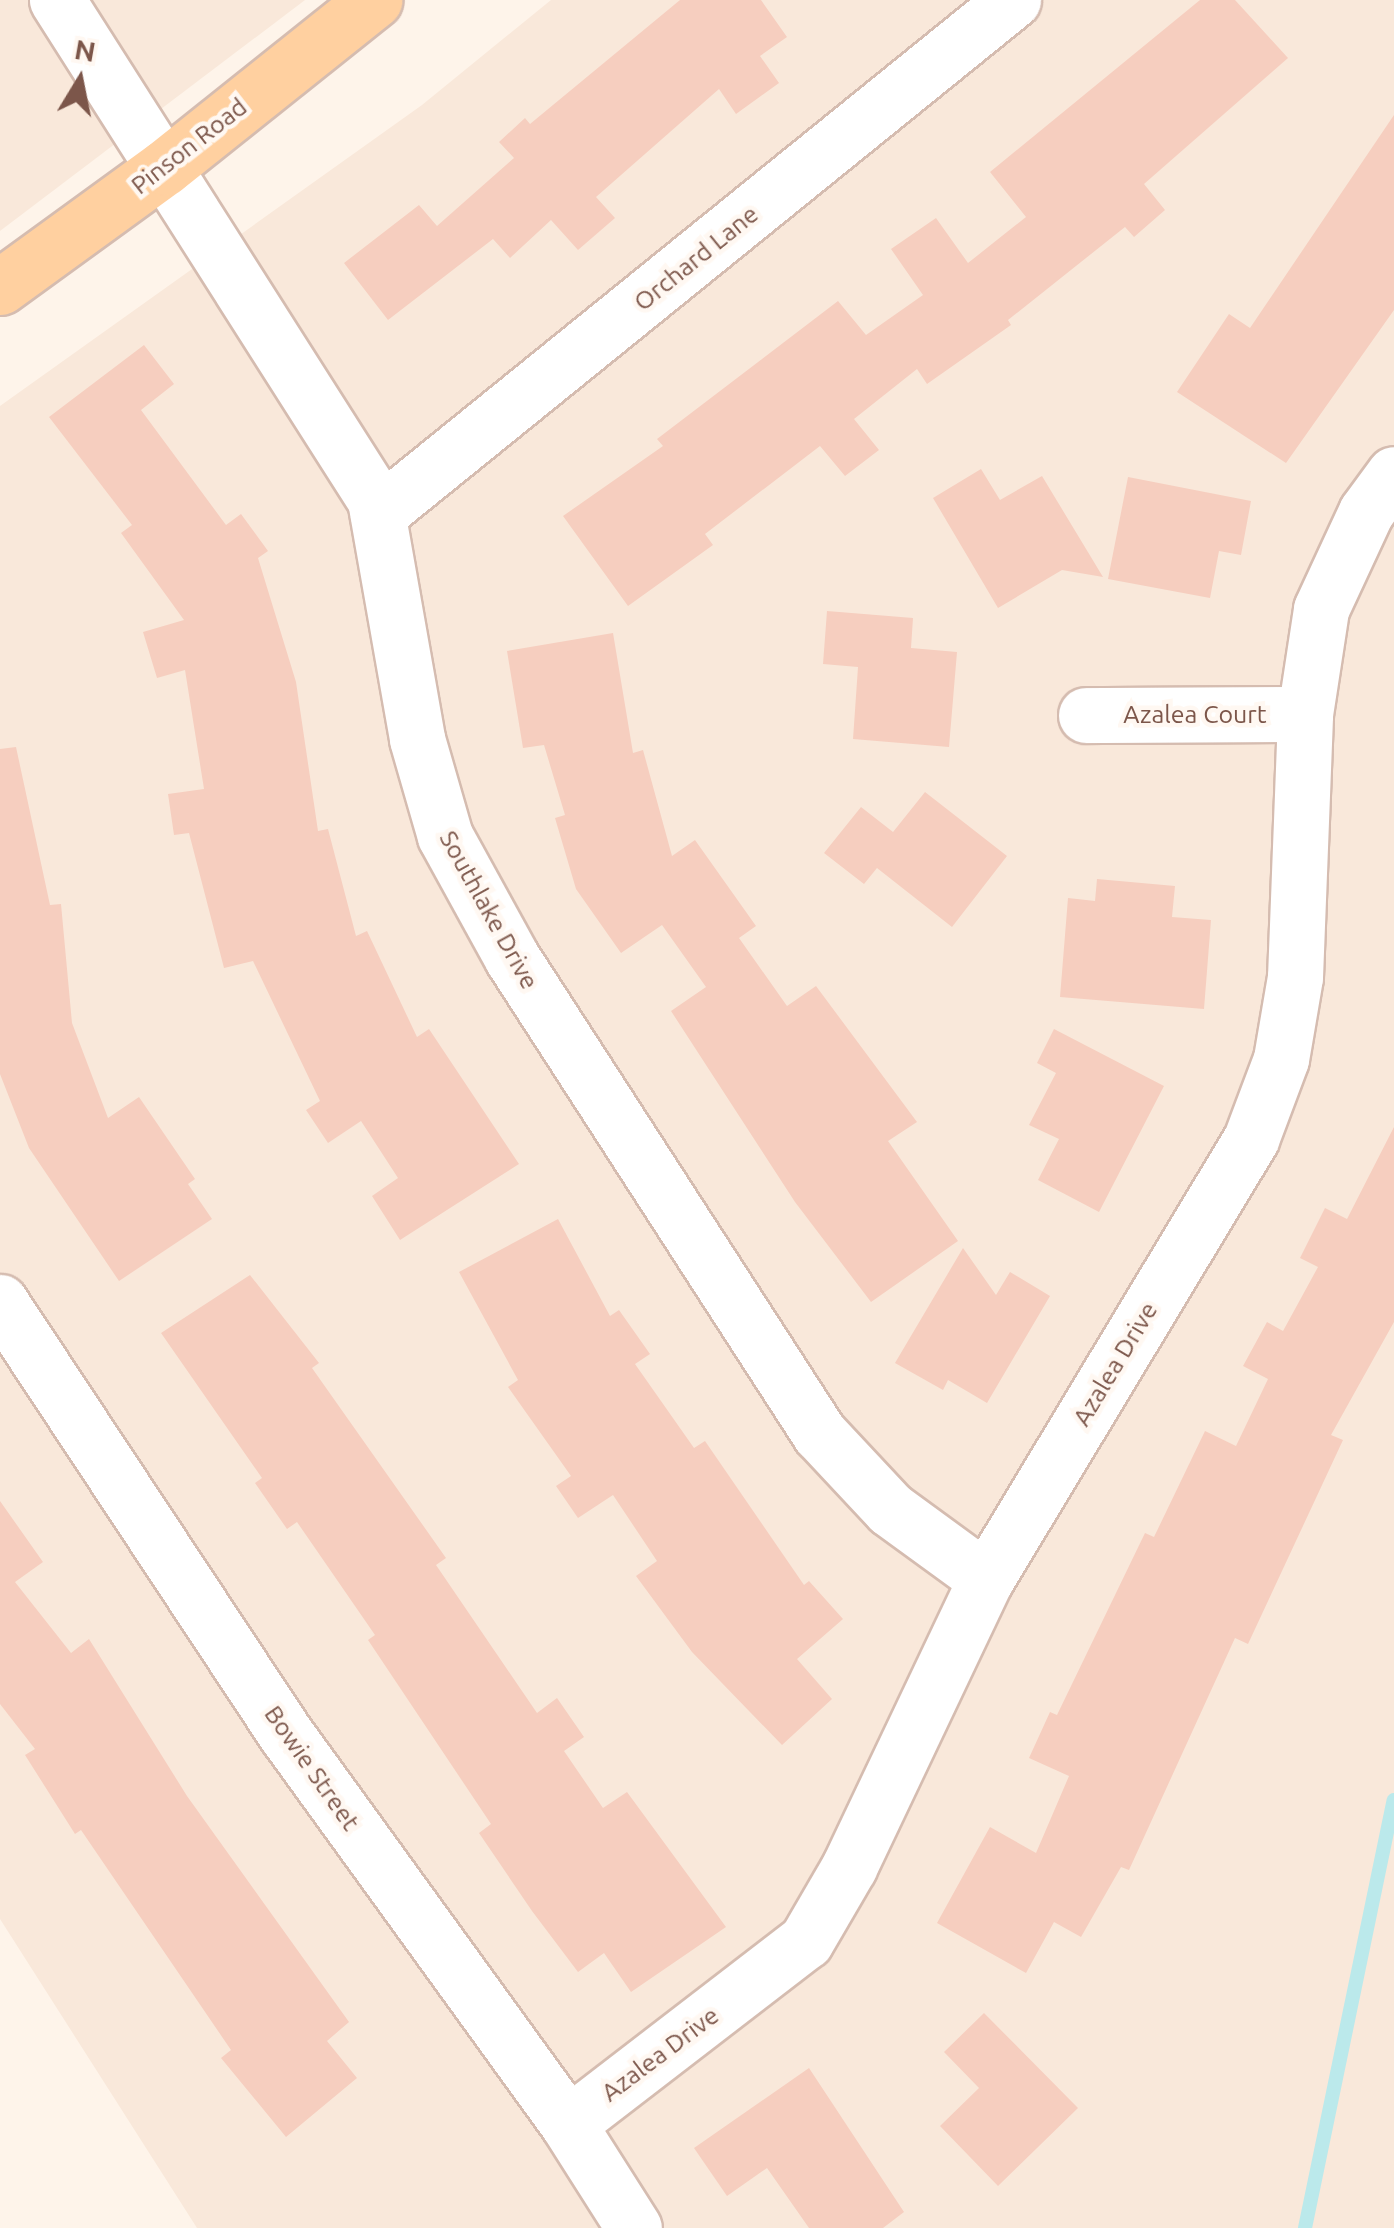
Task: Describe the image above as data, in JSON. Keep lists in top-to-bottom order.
{
  "streets": {
    "main road": ["Pinson Road"],
    "street": [
      "Orchard Lane",
      "Azalea Court",
      "Southlake Drive",
      "Azalea Drive",
      "Bowie Street"
    ]
  },
  "crossings": [
    ["Pinson Road", "Southlake Drive"],
    ["Orchard Lane", "Southlake Drive"],
    ["Azalea Court", "Azalea Drive"],
    ["Southlake Drive", "Azalea Drive"],
    ["Azalea Drive", "Bowie Street"]
  ],
  "north": "top"
}
